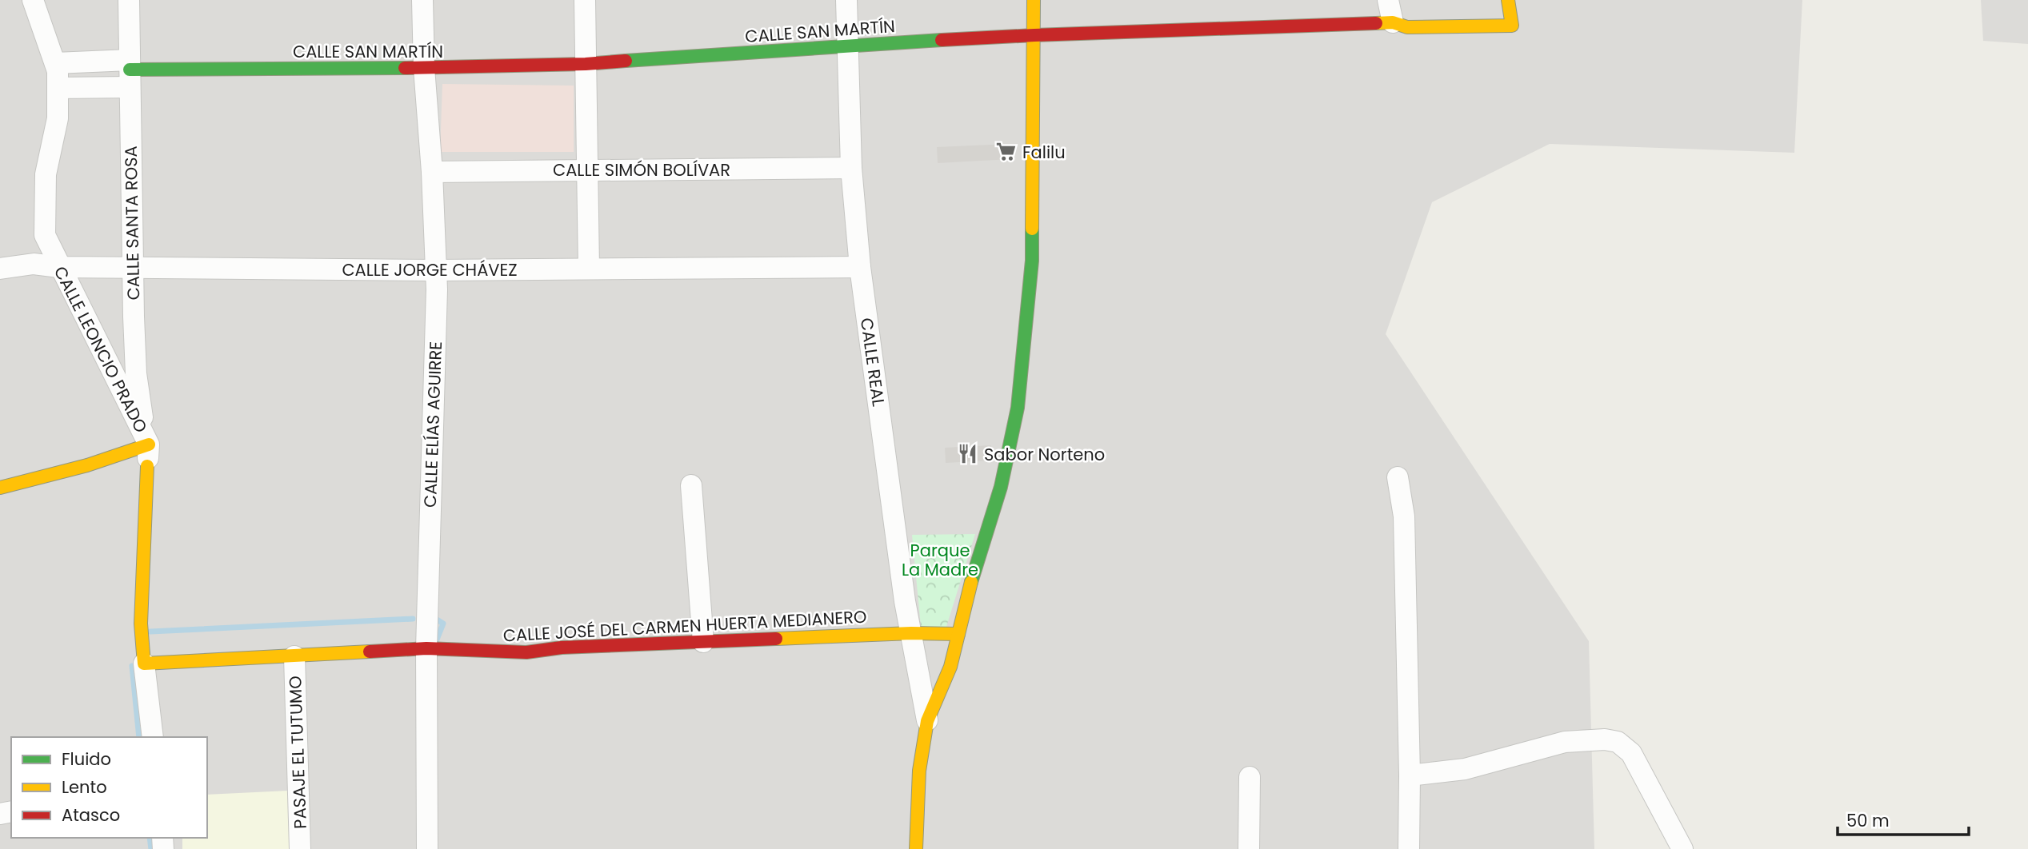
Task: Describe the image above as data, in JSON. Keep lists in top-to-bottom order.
{
  "streets": {
    "main road": ["CALLE SAN MARTÍN", "CALLE LEONCIO PRADO", "CALLE JOSÉ DEL CARMEN HUERTA MEDIANERO"],
    "street": [
      "CALLE SIMÓN BOLÍVAR",
      "CALLE SANTA ROSA",
      "CALLE JORGE CHÁVEZ",
      "CALLE REAL",
      "CALLE ELÍAS AGUIRRE",
      "PASAJE EL TUTUMO"
    ]
  },
  "crossings": [
    ["CALLE SAN MARTÍN", "CALLE SANTA ROSA"],
    ["CALLE SAN MARTÍN", "CALLE REAL"],
    ["CALLE SAN MARTÍN", "CALLE ELÍAS AGUIRRE"],
    ["CALLE SIMÓN BOLÍVAR", "CALLE REAL"],
    ["CALLE SIMÓN BOLÍVAR", "CALLE ELÍAS AGUIRRE"],
    ["CALLE SANTA ROSA", "CALLE JORGE CHÁVEZ"],
    ["CALLE SANTA ROSA", "CALLE LEONCIO PRADO"],
    ["CALLE JORGE CHÁVEZ", "CALLE LEONCIO PRADO"],
    ["CALLE JORGE CHÁVEZ", "CALLE REAL"],
    ["CALLE JORGE CHÁVEZ", "CALLE ELÍAS AGUIRRE"],
    ["CALLE LEONCIO PRADO", "CALLE JOSÉ DEL CARMEN HUERTA MEDIANERO"],
    ["CALLE REAL", "CALLE JOSÉ DEL CARMEN HUERTA MEDIANERO"],
    ["CALLE ELÍAS AGUIRRE", "CALLE JOSÉ DEL CARMEN HUERTA MEDIANERO"],
    ["CALLE JOSÉ DEL CARMEN HUERTA MEDIANERO", "PASAJE EL TUTUMO"]
  ],
  "parks": ["Parque La Madre"],
  "places": {
    "supermarket": ["Falilu"],
    "restaurant": ["Sabor Norteno"]
  },
  "legend": ["Fluido", "Lento", "Atasco"],
  "scale_bar": "50 m"
}
